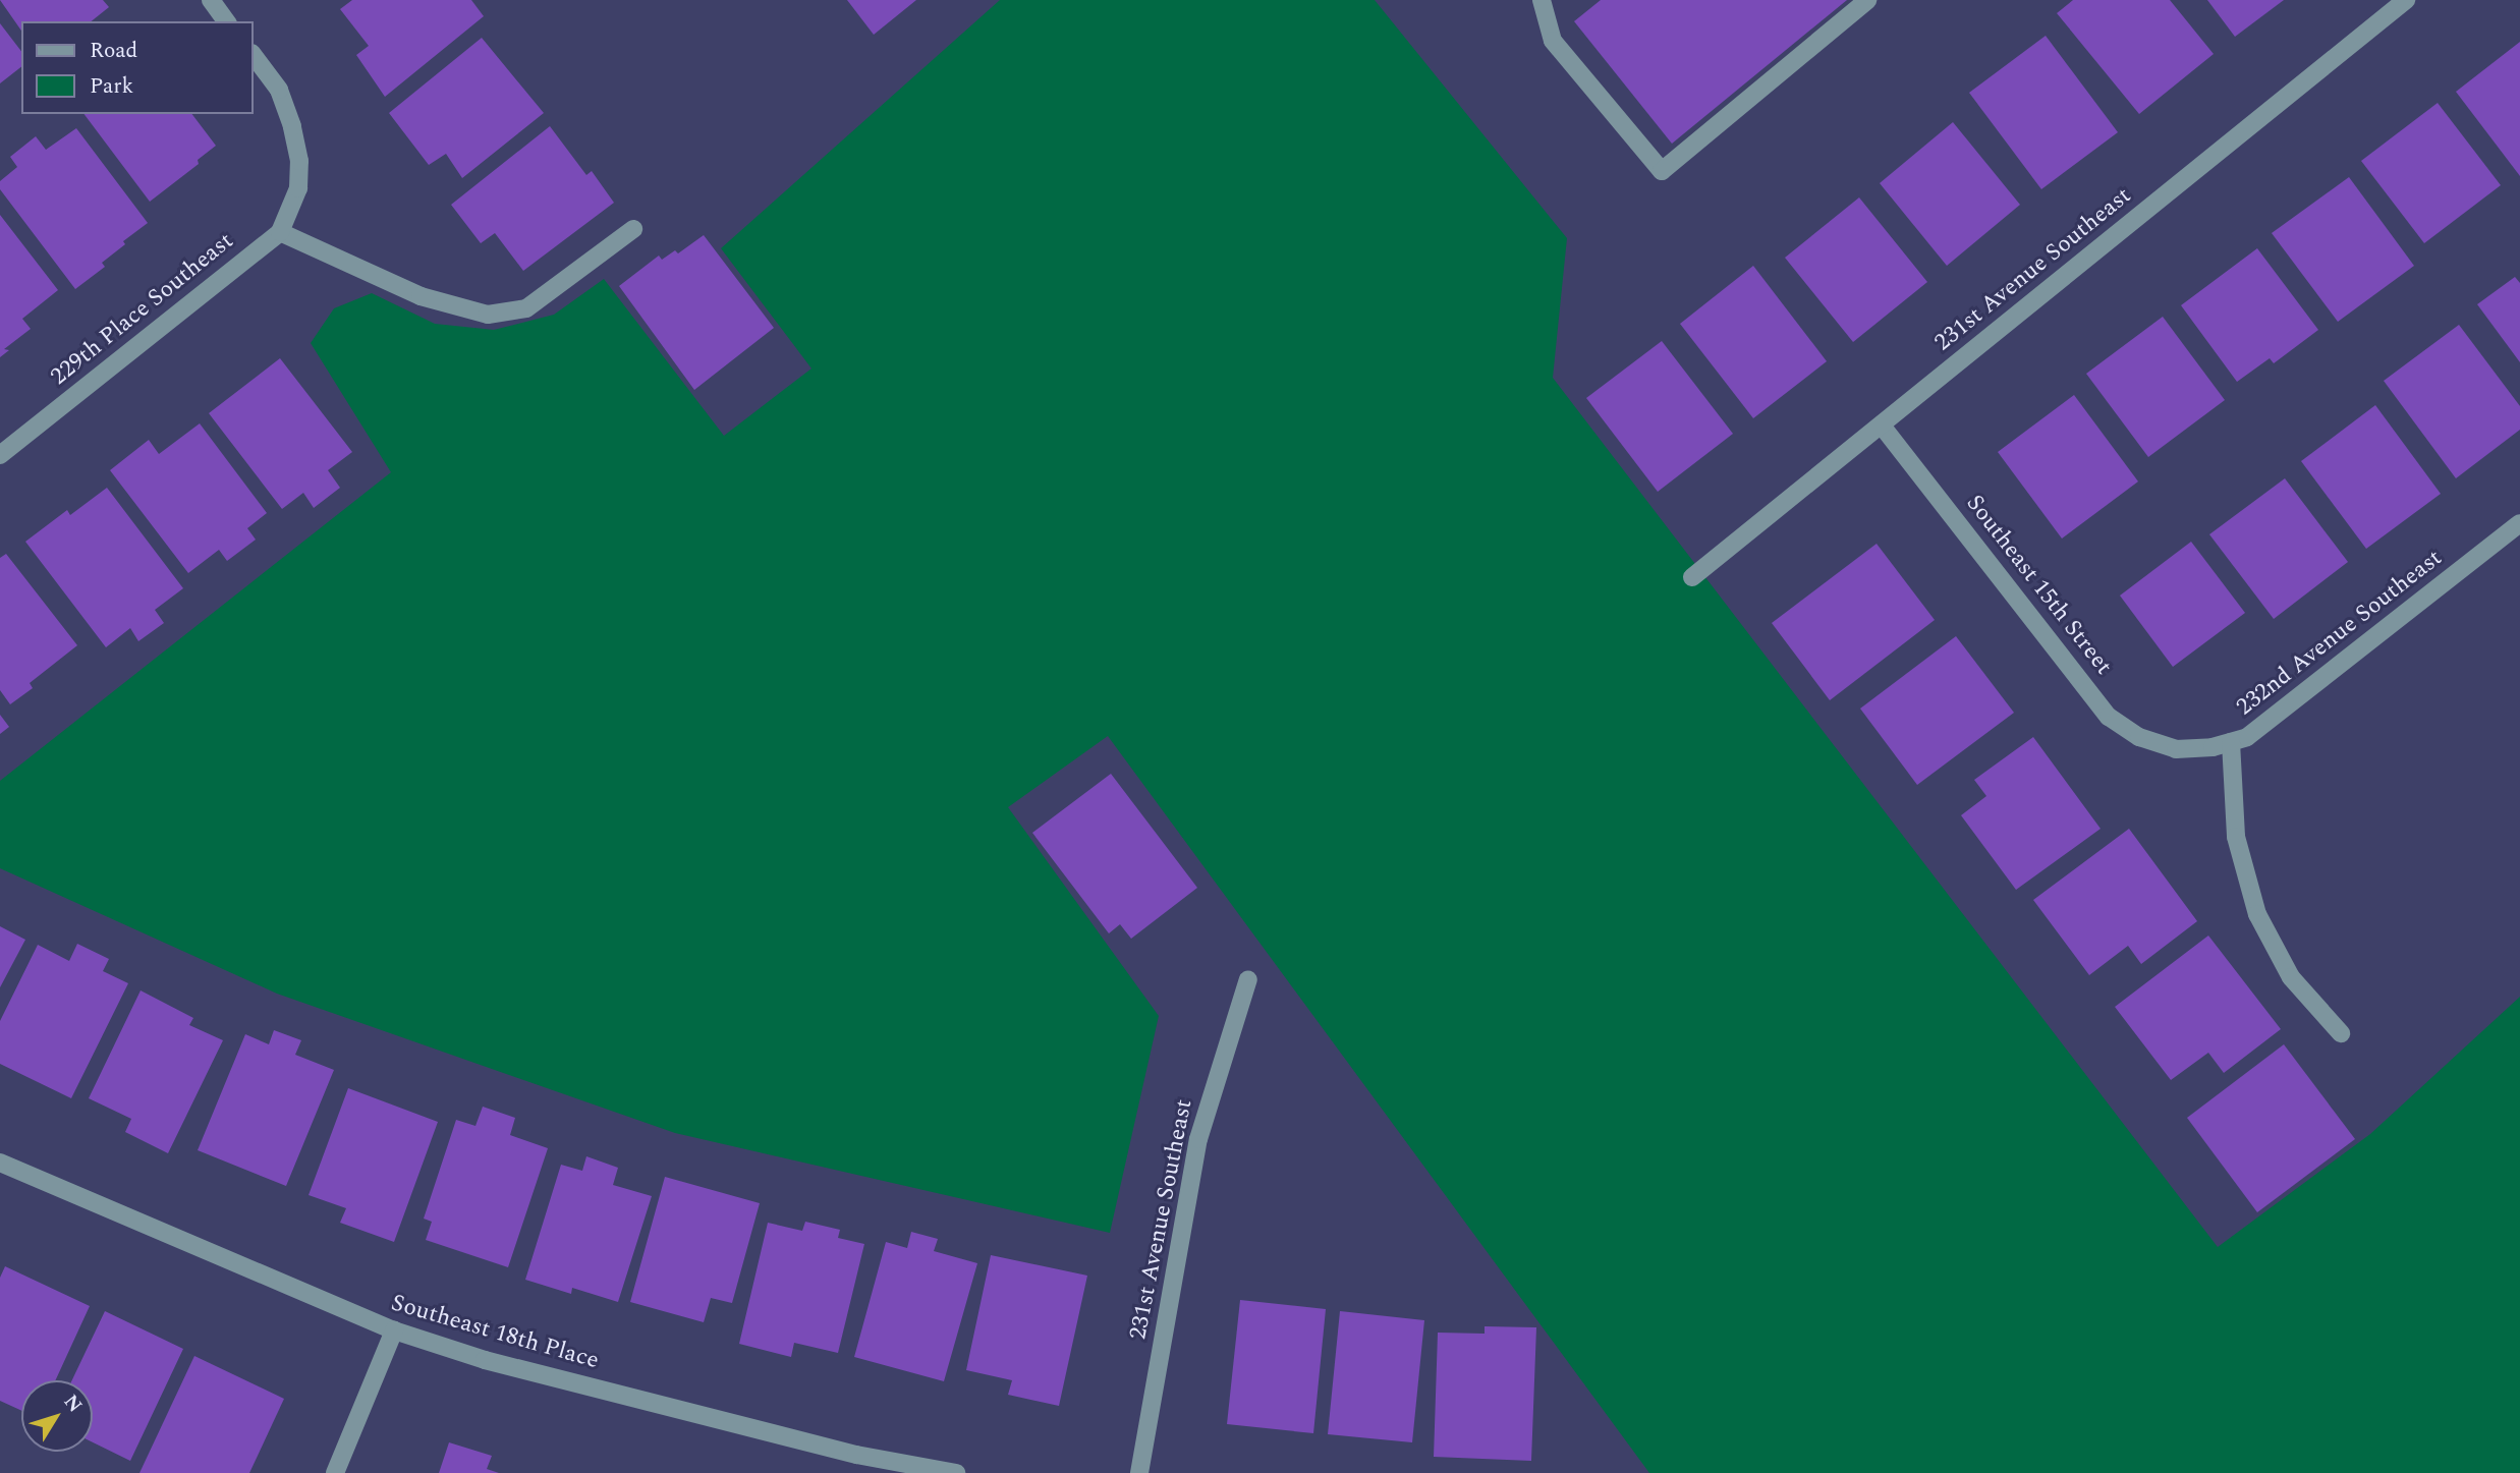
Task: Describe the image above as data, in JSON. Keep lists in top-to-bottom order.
{
  "streets": {
    "street": [
      "231st Avenue Southeast",
      "229th Place Southeast",
      "Southeast 15th Street",
      "232nd Avenue Southeast",
      "Southeast 18th Place"
    ]
  },
  "crossings": [
    ["231st Avenue Southeast", "Southeast 15th Street"],
    ["Southeast 15th Street", "232nd Avenue Southeast"]
  ],
  "legend": ["Road", "Park"],
  "north": "top right"
}
